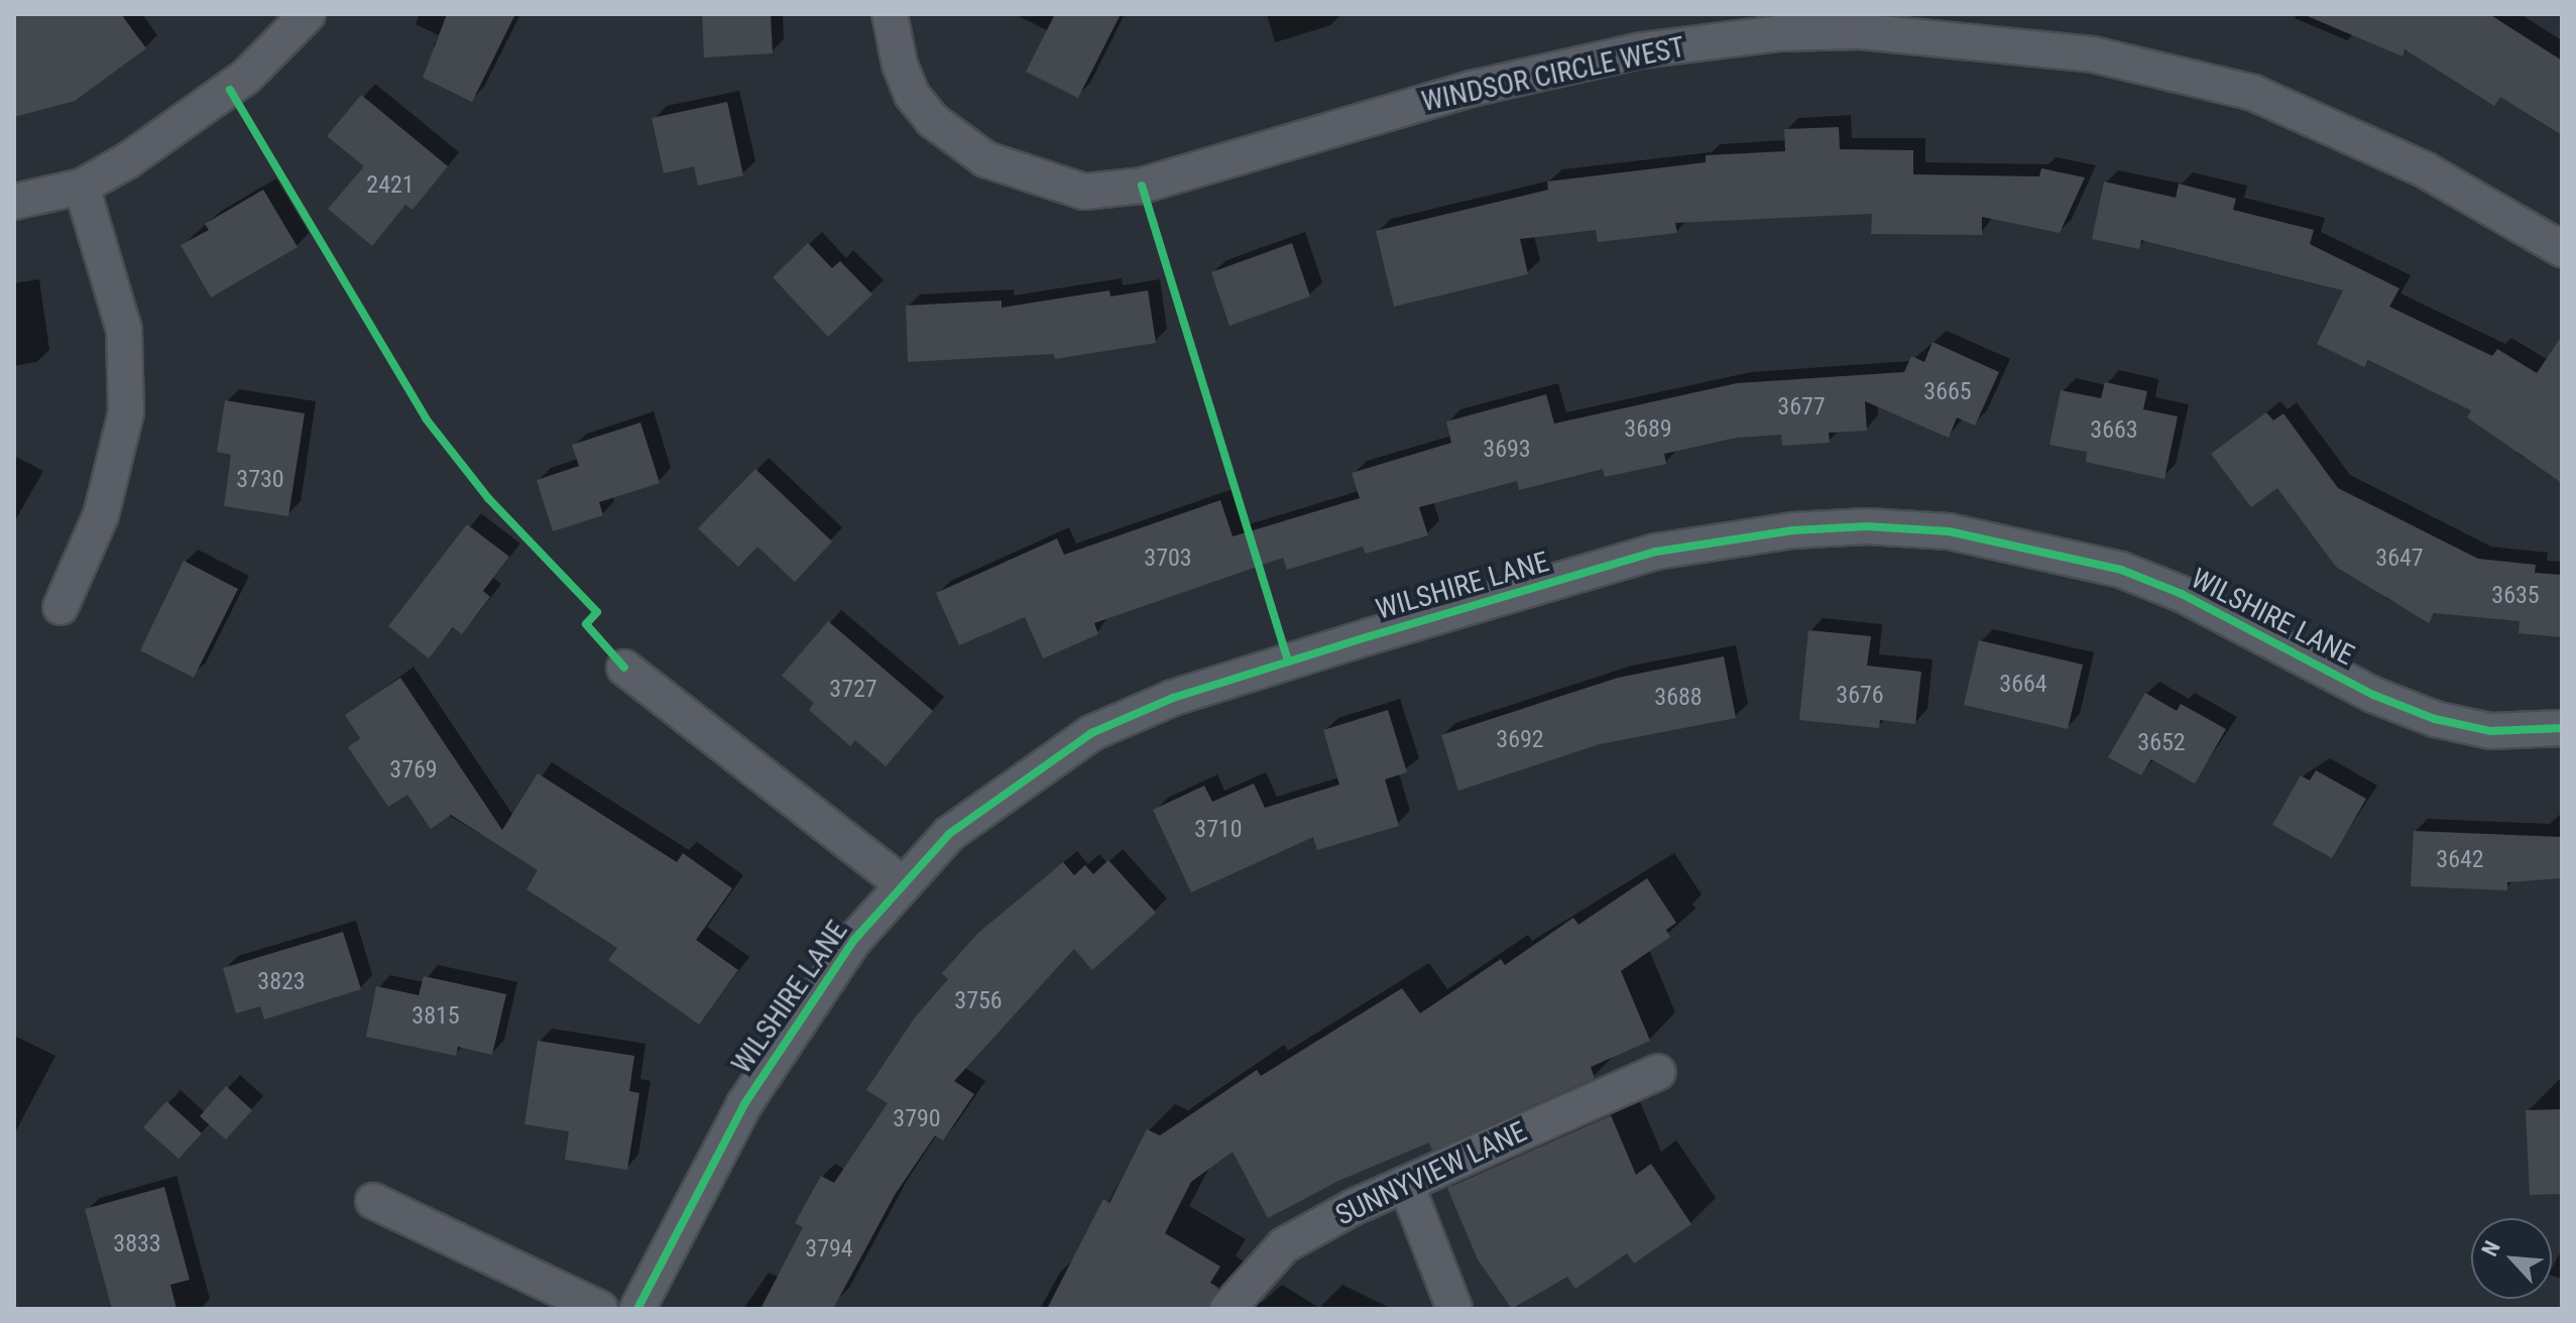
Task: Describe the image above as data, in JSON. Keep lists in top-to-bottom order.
{
  "streets": {
    "street": ["WINDSOR CIRCLE WEST", "WILSHIRE LANE", "SUNNYVIEW LANE"]
  },
  "house_numbers": [
    "2421",
    "3665",
    "3677",
    "3689",
    "3663",
    "3693",
    "3730",
    "3703",
    "3647",
    "3635",
    "3664",
    "3727",
    "3676",
    "3688",
    "3692",
    "3652",
    "3769",
    "3710",
    "3642",
    "3823",
    "3756",
    "3815",
    "3790",
    "3833",
    "3794"
  ],
  "north": "top left"
}
